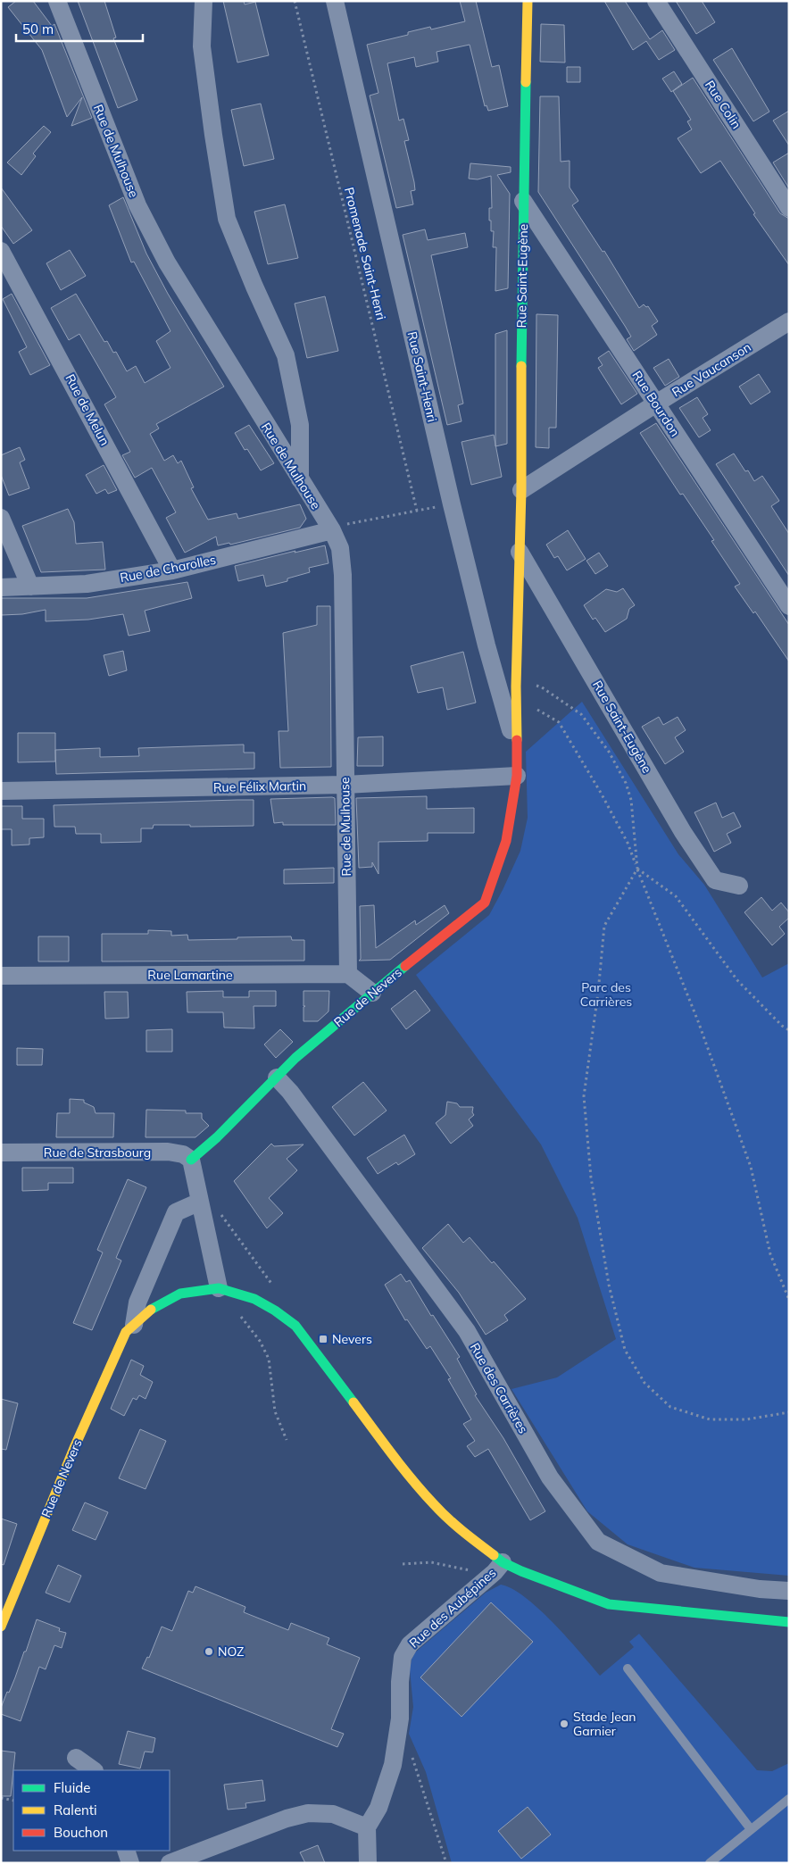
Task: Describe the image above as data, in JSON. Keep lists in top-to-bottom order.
{
  "streets": {
    "street": [
      "Rue Colin",
      "Rue de Mulhouse",
      "Rue Saint-Eugène",
      "Rue Vaucanson",
      "Rue Saint-Henri",
      "Rue Bourdon",
      "Rue de Melun",
      "Rue de Charolles",
      "Rue Félix Martin",
      "Rue Lamartine",
      "Rue de Nevers",
      "Rue de Strasbourg",
      "Rue des Carrières",
      "Rue des Aubépines"
    ],
    "path": ["Promenade Saint-Henri"]
  },
  "crossings": [
    ["Rue de Mulhouse", "Rue de Charolles"],
    ["Rue de Mulhouse", "Rue Félix Martin"],
    ["Rue de Mulhouse", "Rue Lamartine"],
    ["Rue Saint-Eugène", "Rue Vaucanson"],
    ["Rue Saint-Eugène", "Rue Saint-Henri"],
    ["Rue Saint-Eugène", "Rue Bourdon"],
    ["Rue Saint-Eugène", "Rue Félix Martin"],
    ["Rue Saint-Eugène", "Rue de Nevers"],
    ["Rue Vaucanson", "Rue Bourdon"],
    ["Rue de Melun", "Rue de Charolles"],
    ["Rue Félix Martin", "Rue de Nevers"],
    ["Rue de Nevers", "Rue de Strasbourg"],
    ["Rue de Nevers", "Rue des Carrières"]
  ],
  "parks": ["Parc des Carrières"],
  "places": {
    "transit": ["Nevers"],
    "other": ["NOZ", "Stade Jean Garnier"]
  },
  "legend": ["Fluide", "Ralenti", "Bouchon"],
  "scale_bar": "50 m"
}
